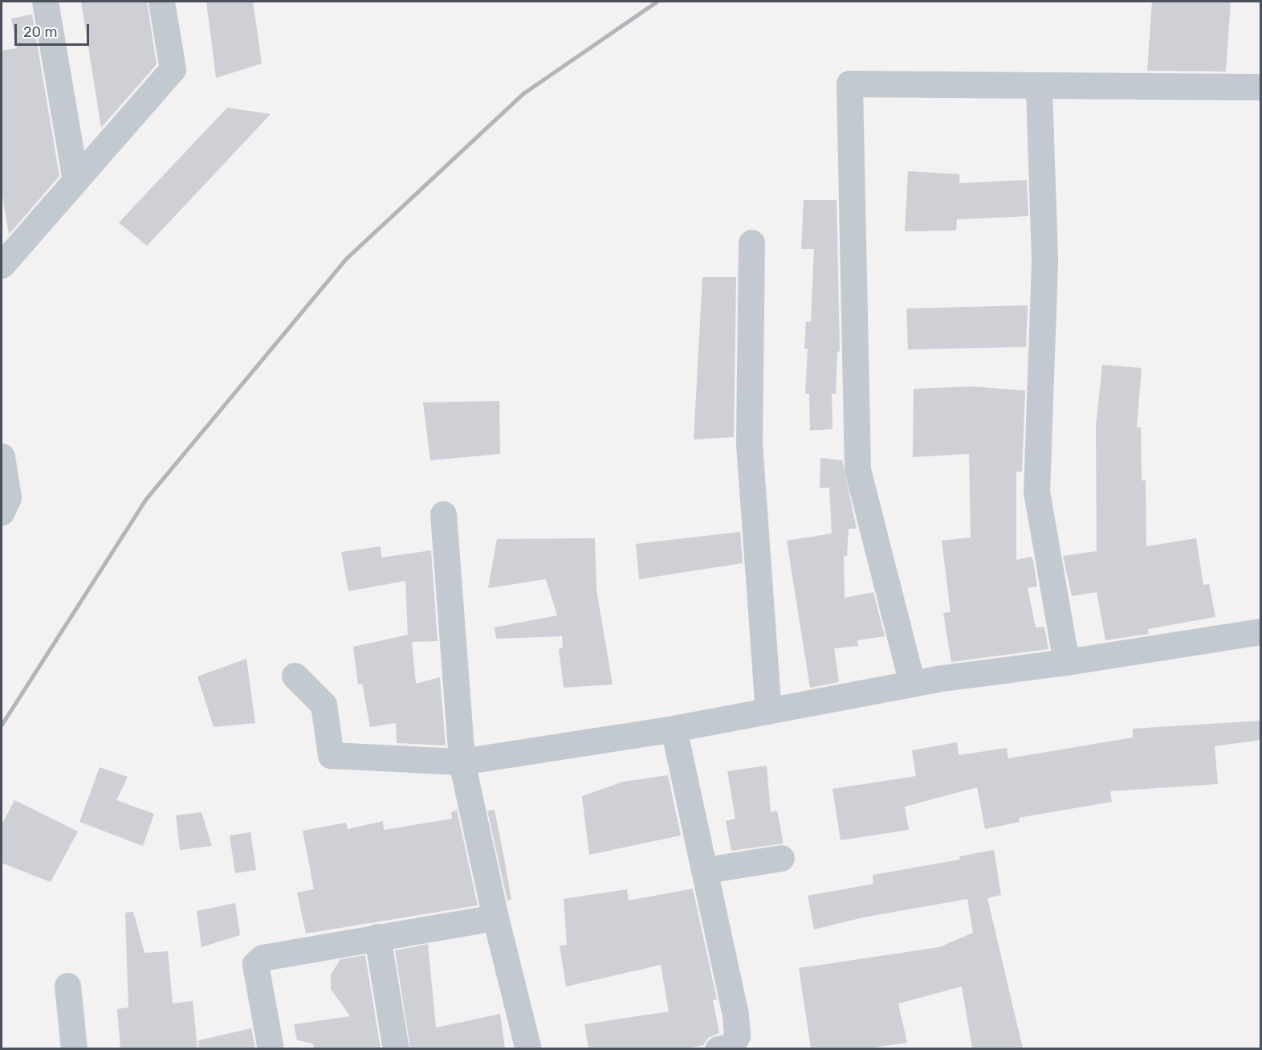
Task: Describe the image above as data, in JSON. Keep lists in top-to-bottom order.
{
  "scale_bar": "20 m"
}
